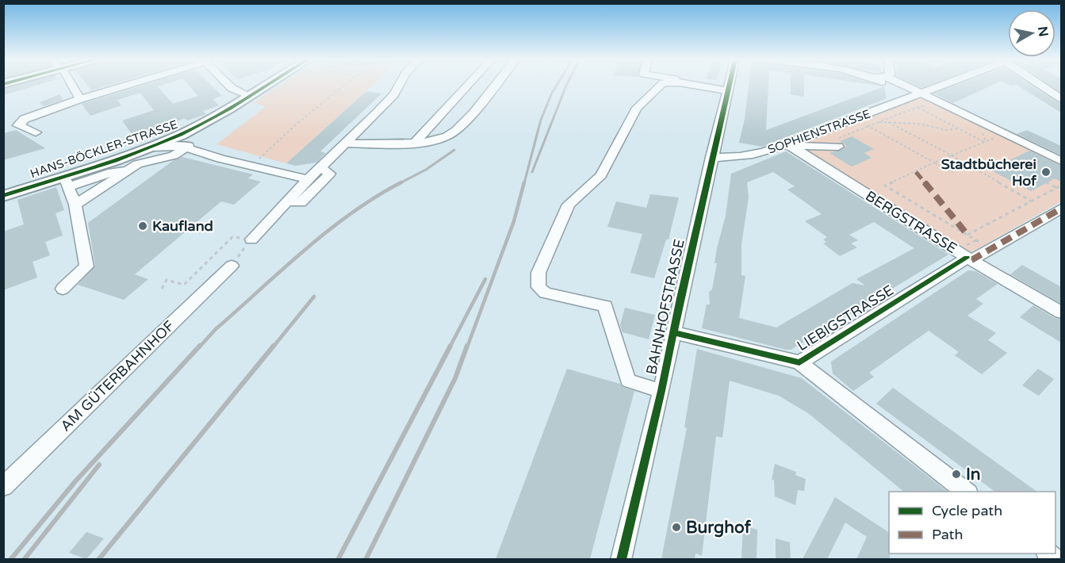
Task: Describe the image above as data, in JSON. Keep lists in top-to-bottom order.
{
  "streets": {
    "main road": ["HANS-BÖCKLER-STRASSE"],
    "street": [
      "SOPHIENSTRASSE",
      "BERGSTRASSE",
      "BAHNHOFSTRASSE",
      "LIEBIGSTRASSE",
      "AM GÜTERBAHNHOF"
    ]
  },
  "crossings": [
    ["SOPHIENSTRASSE", "BERGSTRASSE"],
    ["SOPHIENSTRASSE", "BAHNHOFSTRASSE"],
    ["BERGSTRASSE", "LIEBIGSTRASSE"],
    ["BAHNHOFSTRASSE", "LIEBIGSTRASSE"]
  ],
  "places": [
    "Stadtbücherei Hof",
    "Kaufland",
    "In",
    "Burghof"
  ],
  "legend": ["Cycle path", "Path"],
  "north": "right"
}
